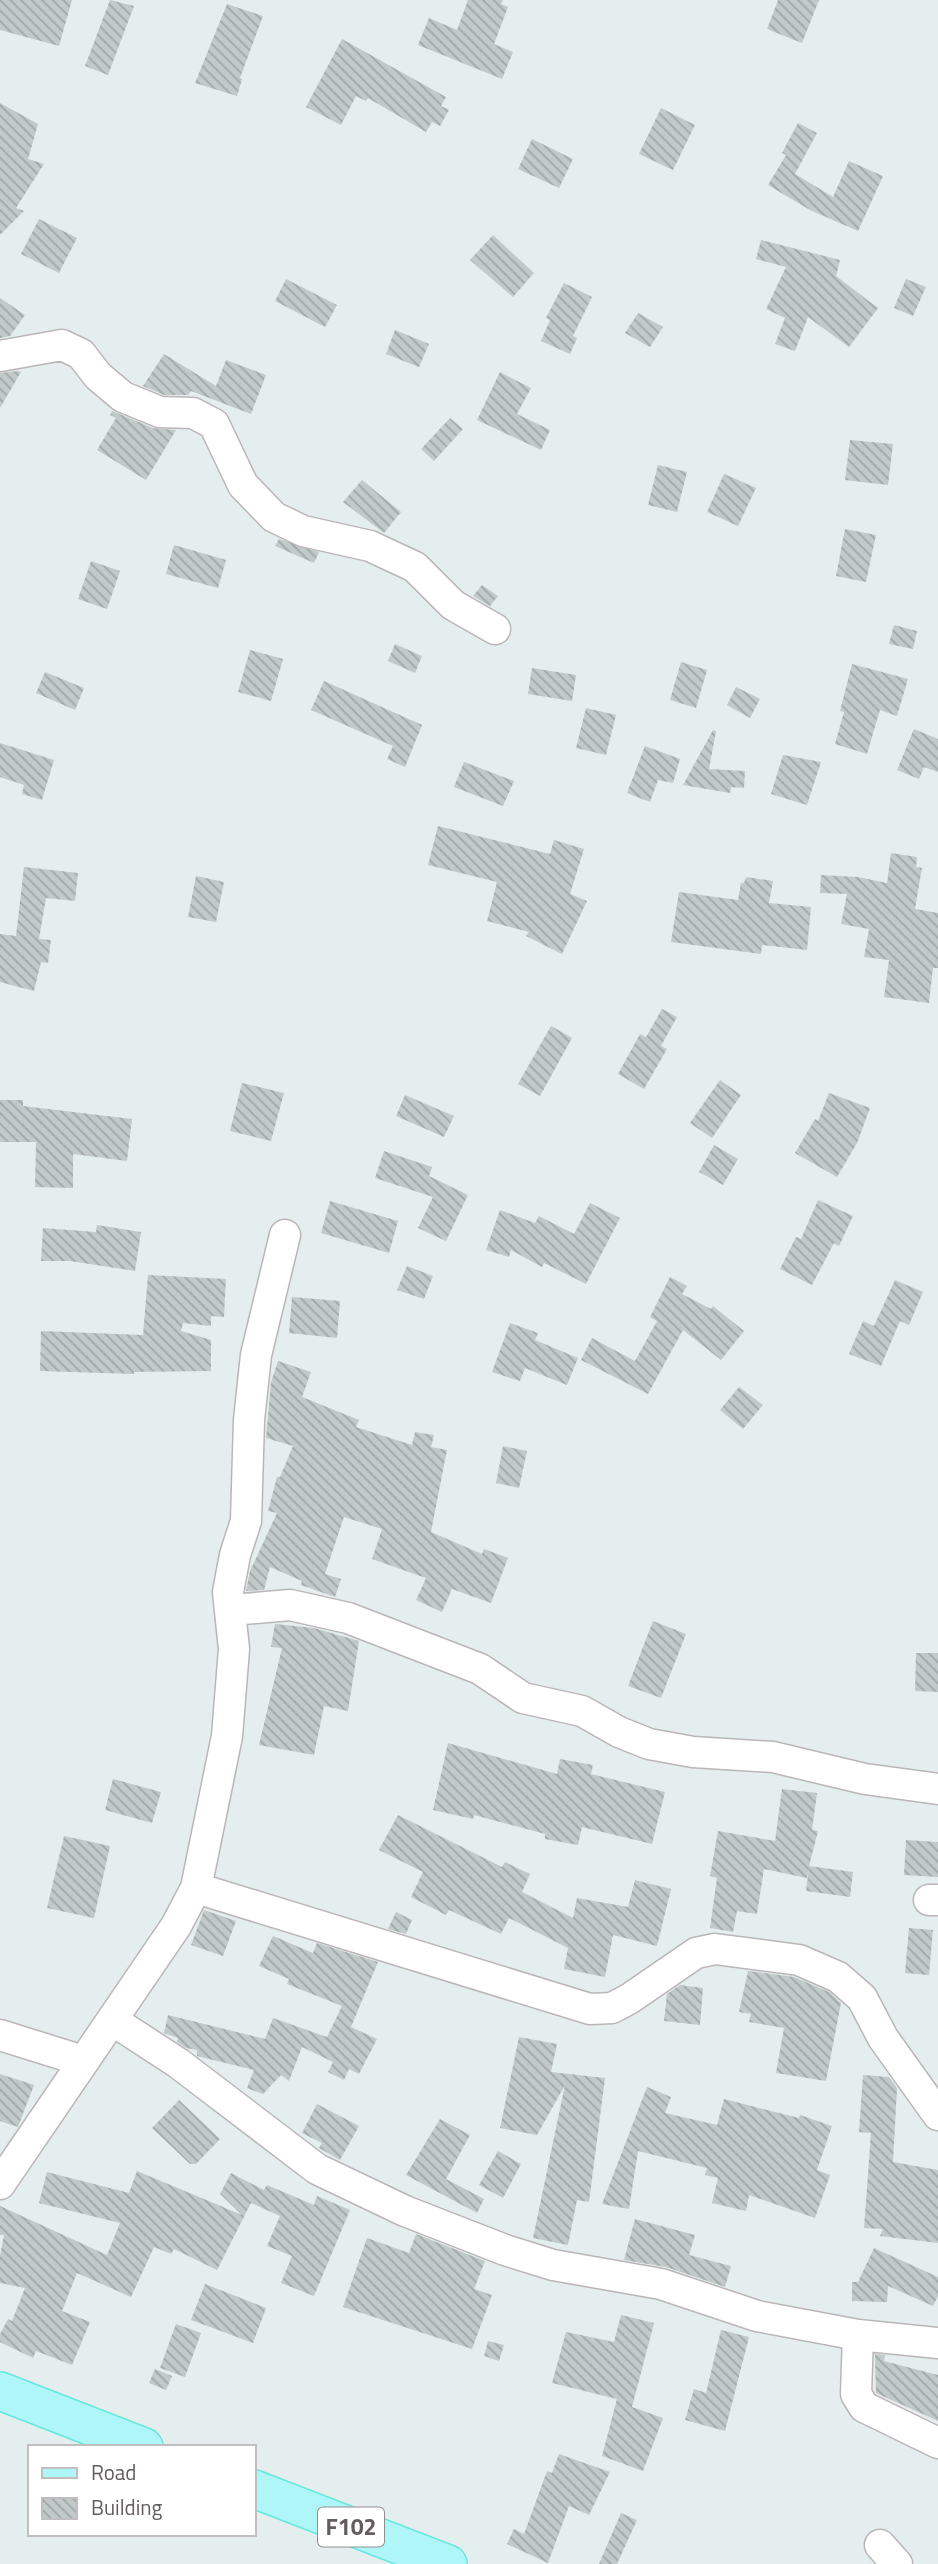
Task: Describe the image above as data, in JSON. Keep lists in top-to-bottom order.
{
  "streets": {
    "main road": ["F102"]
  },
  "legend": ["Road", "Building"]
}
